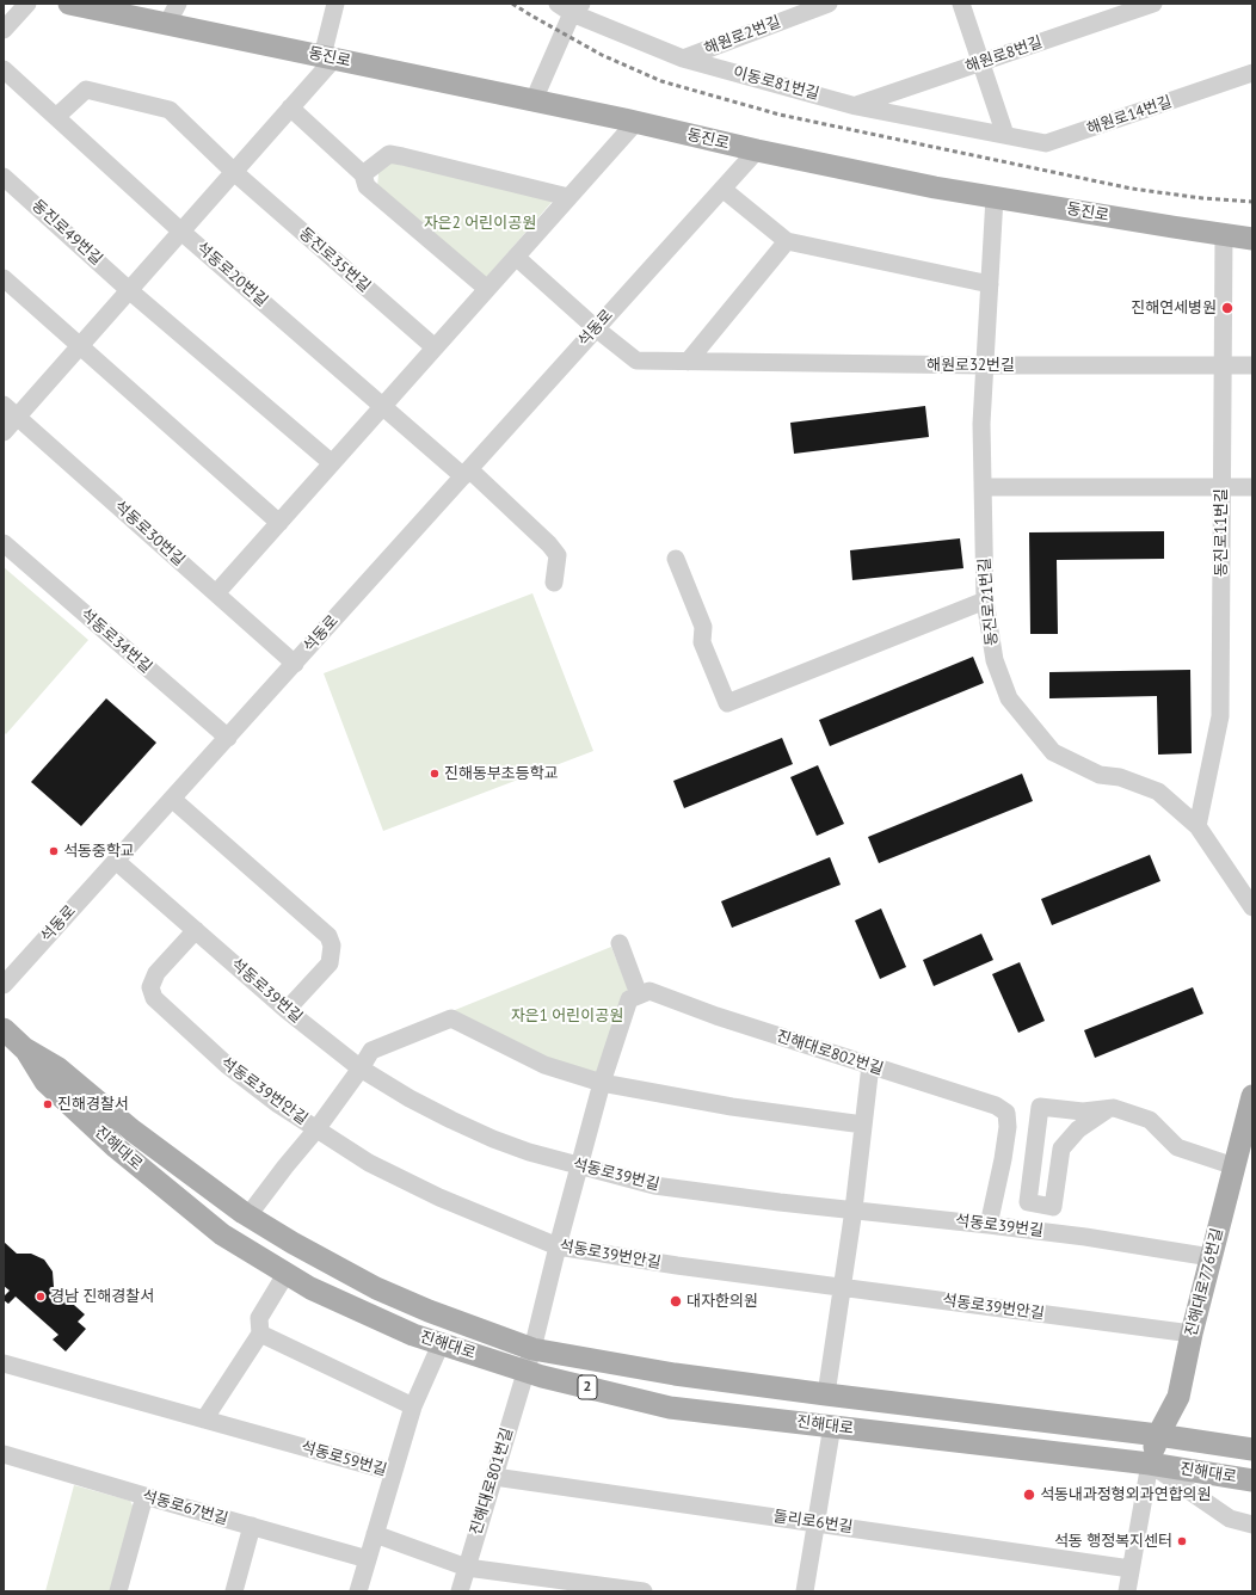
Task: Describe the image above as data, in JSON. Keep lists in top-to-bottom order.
{
  "streets": {
    "main road": [
      "동진로",
      "진해대로",
      "진해대로776번길",
      "2"
    ],
    "street": [
      "해원로2번길",
      "해원로8번길",
      "이동로81번길",
      "해원로14번길",
      "동진로49번길",
      "동진로35번길",
      "석동로20번길",
      "석동로",
      "해원로32번길",
      "동진로11번길",
      "석동로30번길",
      "동진로21번길",
      "석동로34번길",
      "석동로39번길",
      "진해대로802번길",
      "석동로39번안길",
      "석동로59번길",
      "진해대로801번길",
      "석동로67번길",
      "돌리로6번길"
    ]
  },
  "crossings": [
    ["해원로2번길", "이동로81번길"],
    ["해원로8번길", "이동로81번길"],
    ["동진로", "석동로"],
    ["동진로", "동진로11번길"],
    ["동진로", "동진로21번길"],
    ["이동로81번길", "해원로14번길"],
    ["석동로20번길", "석동로"],
    ["석동로", "해원로32번길"],
    ["석동로", "석동로30번길"],
    ["석동로", "석동로34번길"],
    ["석동로", "석동로39번길"],
    ["해원로32번길", "동진로11번길"],
    ["해원로32번길", "동진로21번길"],
    ["동진로11번길", "동진로21번길"],
    ["석동로39번길", "진해대로802번길"],
    ["석동로39번길", "석동로39번안길"],
    ["석동로39번길", "진해대로776번길"],
    ["석동로39번안길", "진해대로776번길"],
    ["진해대로", "진해대로776번길"],
    ["진해대로", "2"],
    ["진해대로", "진해대로801번길"],
    ["석동로59번길", "석동로67번길"],
    ["진해대로801번길", "돌리로6번길"]
  ],
  "parks": ["자은2 어린이공원", "자은1 어린이공원"],
  "places": [
    "진해연세병원",
    "진해동부초등학교",
    "석동중학교",
    "진해경찰서",
    "경남 진해경찰서",
    "대자한의원",
    "석동내과정형외과연합의원",
    "석동 행정복지센터"
  ]
}
